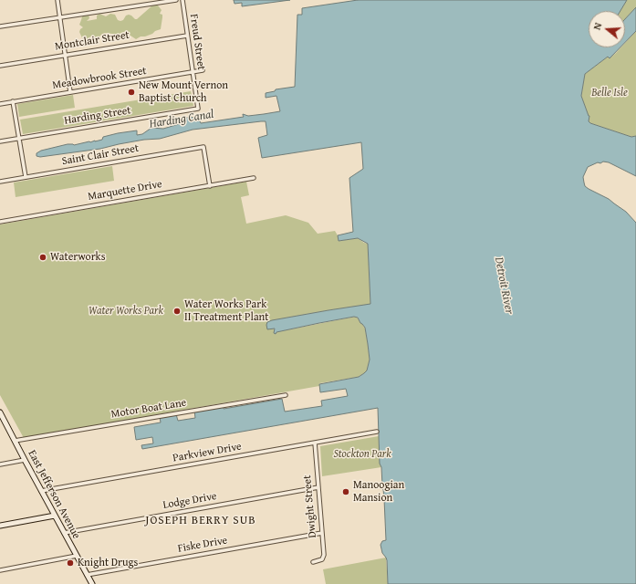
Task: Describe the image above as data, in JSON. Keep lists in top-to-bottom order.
{
  "streets": {
    "main road": ["East Jefferson Avenue"],
    "street": [
      "Montclair Street",
      "Freud Street",
      "Meadowbrook Street",
      "Harding Street",
      "Saint Clair Street",
      "Marquette Drive",
      "Motor Boat Lane",
      "Parkview Drive",
      "Lodge Drive",
      "Dwight Street",
      "Fiske Drive"
    ]
  },
  "crossings": [
    ["Montclair Street", "Freud Street"],
    ["Freud Street", "Meadowbrook Street"],
    ["Freud Street", "Harding Street"],
    ["Saint Clair Street", "Marquette Drive"],
    ["Motor Boat Lane", "East Jefferson Avenue"],
    ["Parkview Drive", "East Jefferson Avenue"],
    ["Parkview Drive", "Dwight Street"],
    ["East Jefferson Avenue", "Lodge Drive"],
    ["East Jefferson Avenue", "Fiske Drive"],
    ["Lodge Drive", "Dwight Street"],
    ["Dwight Street", "Fiske Drive"]
  ],
  "districts": ["JOSEPH BERRY SUB"],
  "water": ["Harding Canal", "Detroit River"],
  "parks": ["Belle Isle", "Water Works Park", "Stockton Park"],
  "places": [
    "New Mount Vernon Baptist Church",
    "Waterworks",
    "Water Works Park II Treatment Plant",
    "Manoogian Mansion",
    "Knight Drugs"
  ],
  "north": "left"
}
